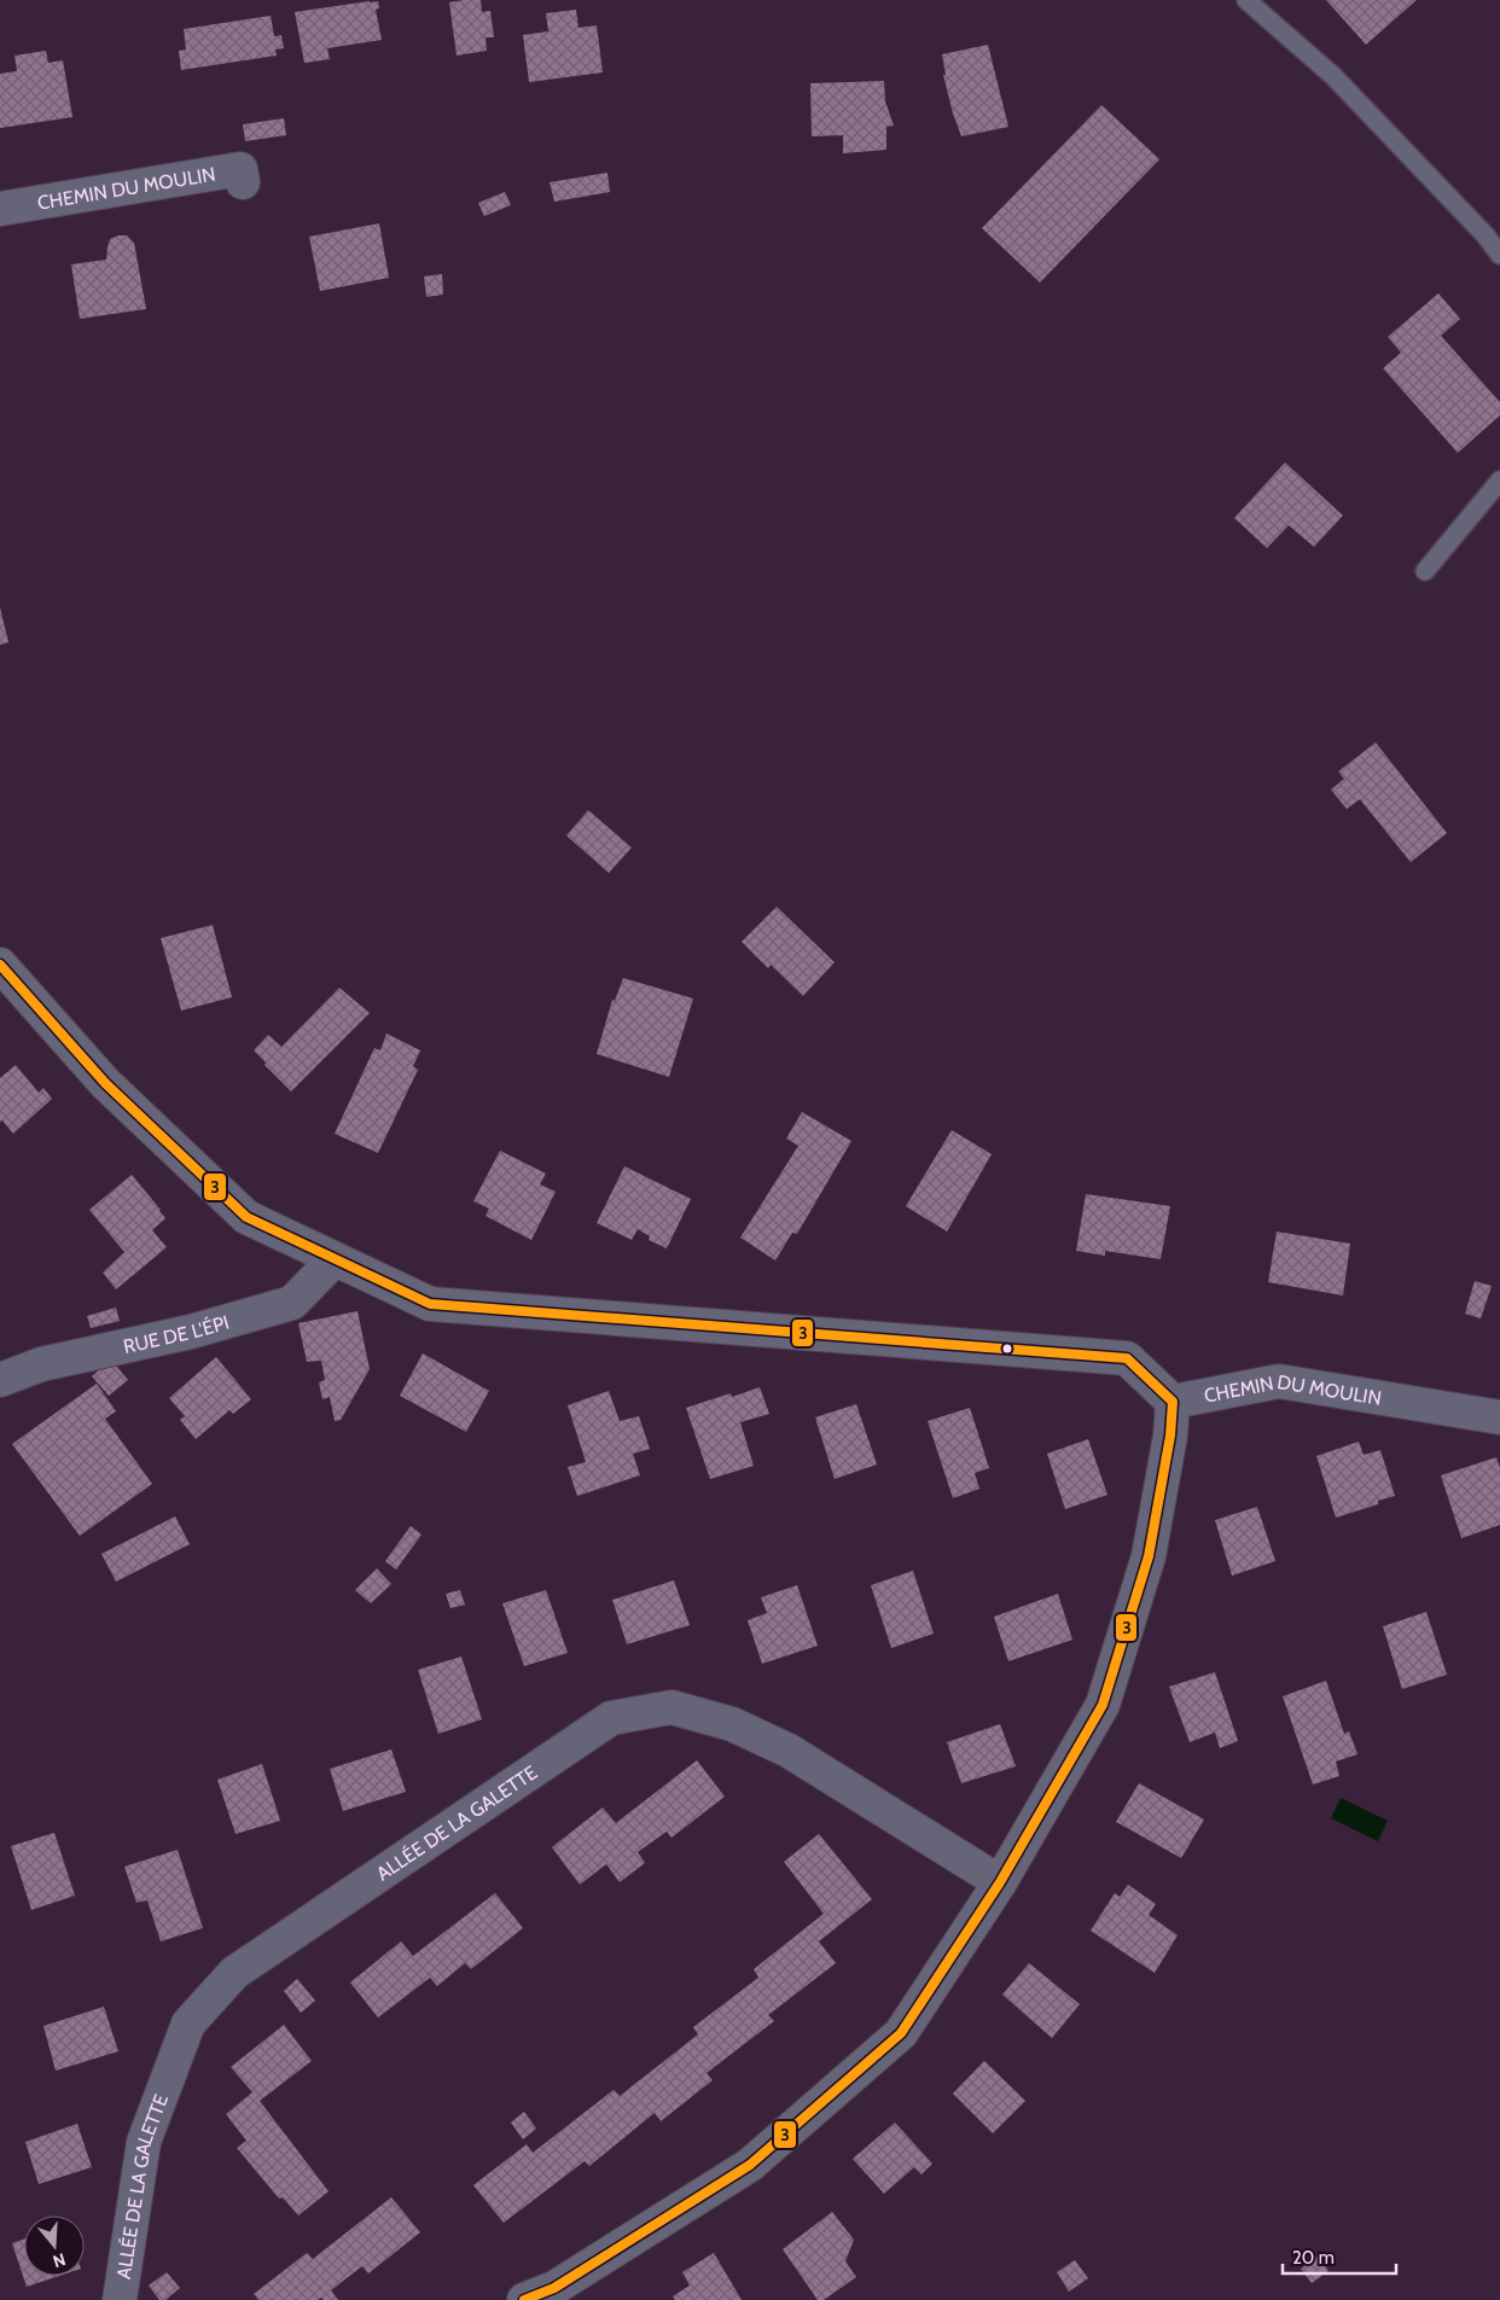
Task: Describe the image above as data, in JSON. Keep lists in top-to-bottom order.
{
  "streets": {
    "street": ["CHEMIN DU MOULIN", "RUE DE L'ÉPI", "ALLÉE DE LA GALETTE"]
  },
  "lines": ["transit line 3"],
  "scale_bar": "20 m",
  "north": "bottom"
}
